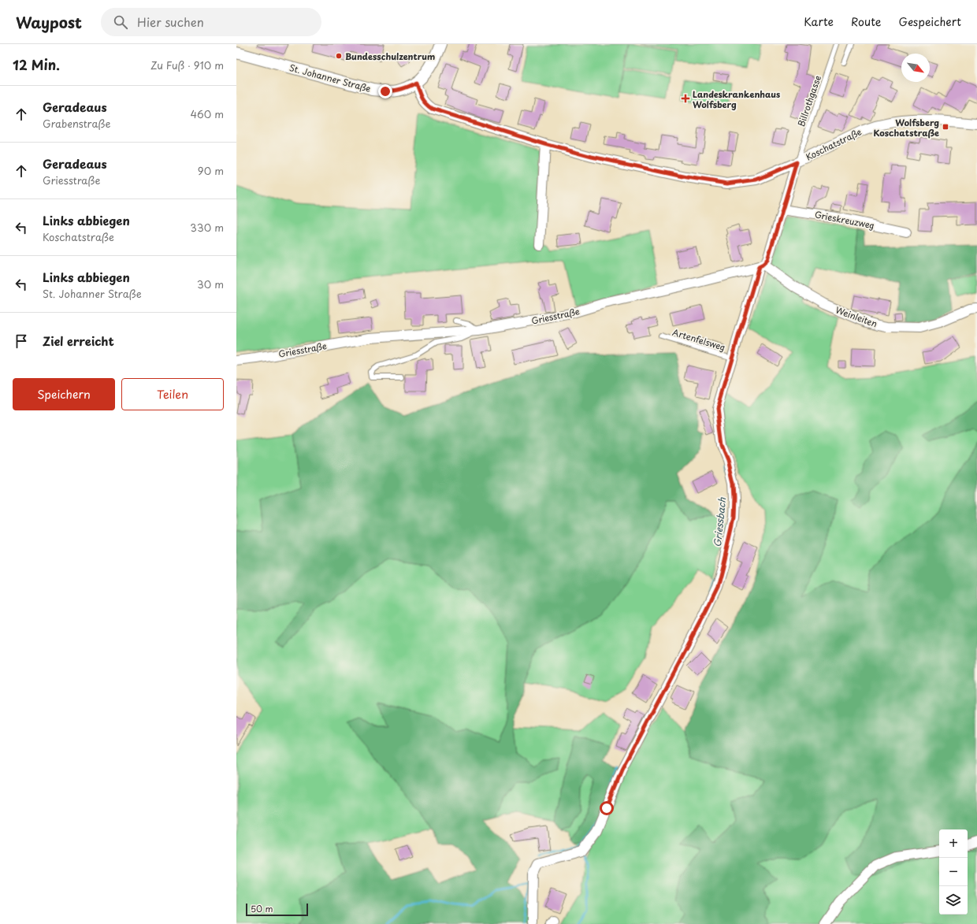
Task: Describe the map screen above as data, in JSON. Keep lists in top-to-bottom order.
{
  "streets": {
    "street": [
      "St. Johanner Straße",
      "Koschatstraße",
      "Grieskreuzweg",
      "Griesstraße",
      "Weinleiten"
    ],
    "lane": ["Billrothgasse", "Artenfelsweg"]
  },
  "crossings": [
    ["St. Johanner Straße", "Koschatstraße"],
    ["Billrothgasse", "Koschatstraße"],
    ["Griesstraße", "Weinleiten"]
  ],
  "water": ["Griessbach"],
  "places": {
    "other": ["Bundesschulzentrum"],
    "health": ["Landeskrankenhaus Wolfsberg"],
    "transit": ["Wolfsberg Koschatstraße"]
  },
  "scale_bar": "50 m",
  "north": "bottom right",
  "page": {
    "header": "Waypost",
    "search": "Hier suchen",
    "nav": ["Karte", "Route", "Gespeichert"],
    "heading": ["12 Min.", "Zu Fuß · 910 m"],
    "list": [
      ["Geradeaus", "Grabenstraße", "460 m"],
      ["Geradeaus", "Griesstraße", "90 m"],
      ["Links abbiegen", "Koschatstraße", "330 m"],
      ["Links abbiegen", "St. Johanner Straße", "30 m"],
      "Ziel erreicht"
    ],
    "buttons": ["Speichern", "Teilen"],
    "map_buttons": ["+", "−"],
    "scale": "50 m"
  }
}
